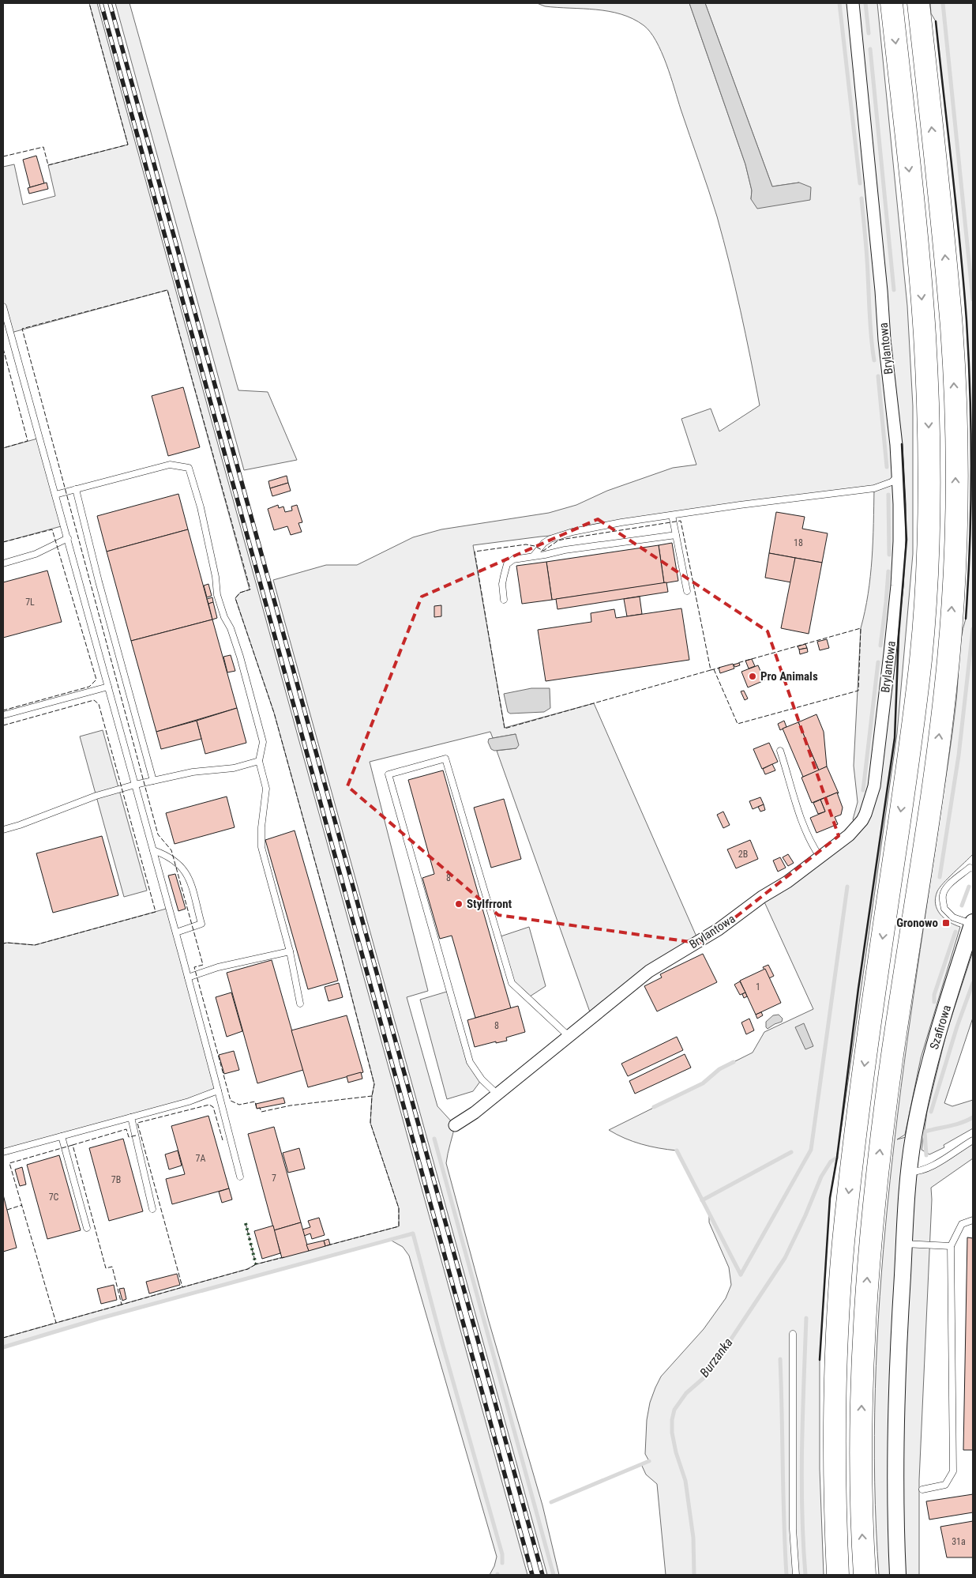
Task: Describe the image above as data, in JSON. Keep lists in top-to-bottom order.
{
  "streets": {
    "street": ["Brylantowa", "Szafirowa"]
  },
  "water": ["Burzanka"],
  "places": {
    "other": ["Pro Animals", "Stylfrront"],
    "transit": ["Gronowo"]
  },
  "house_numbers": [
    "18",
    "7L",
    "2B",
    "8",
    "1",
    "8",
    "7A",
    "7",
    "7B",
    "7C",
    "31a"
  ]
}
